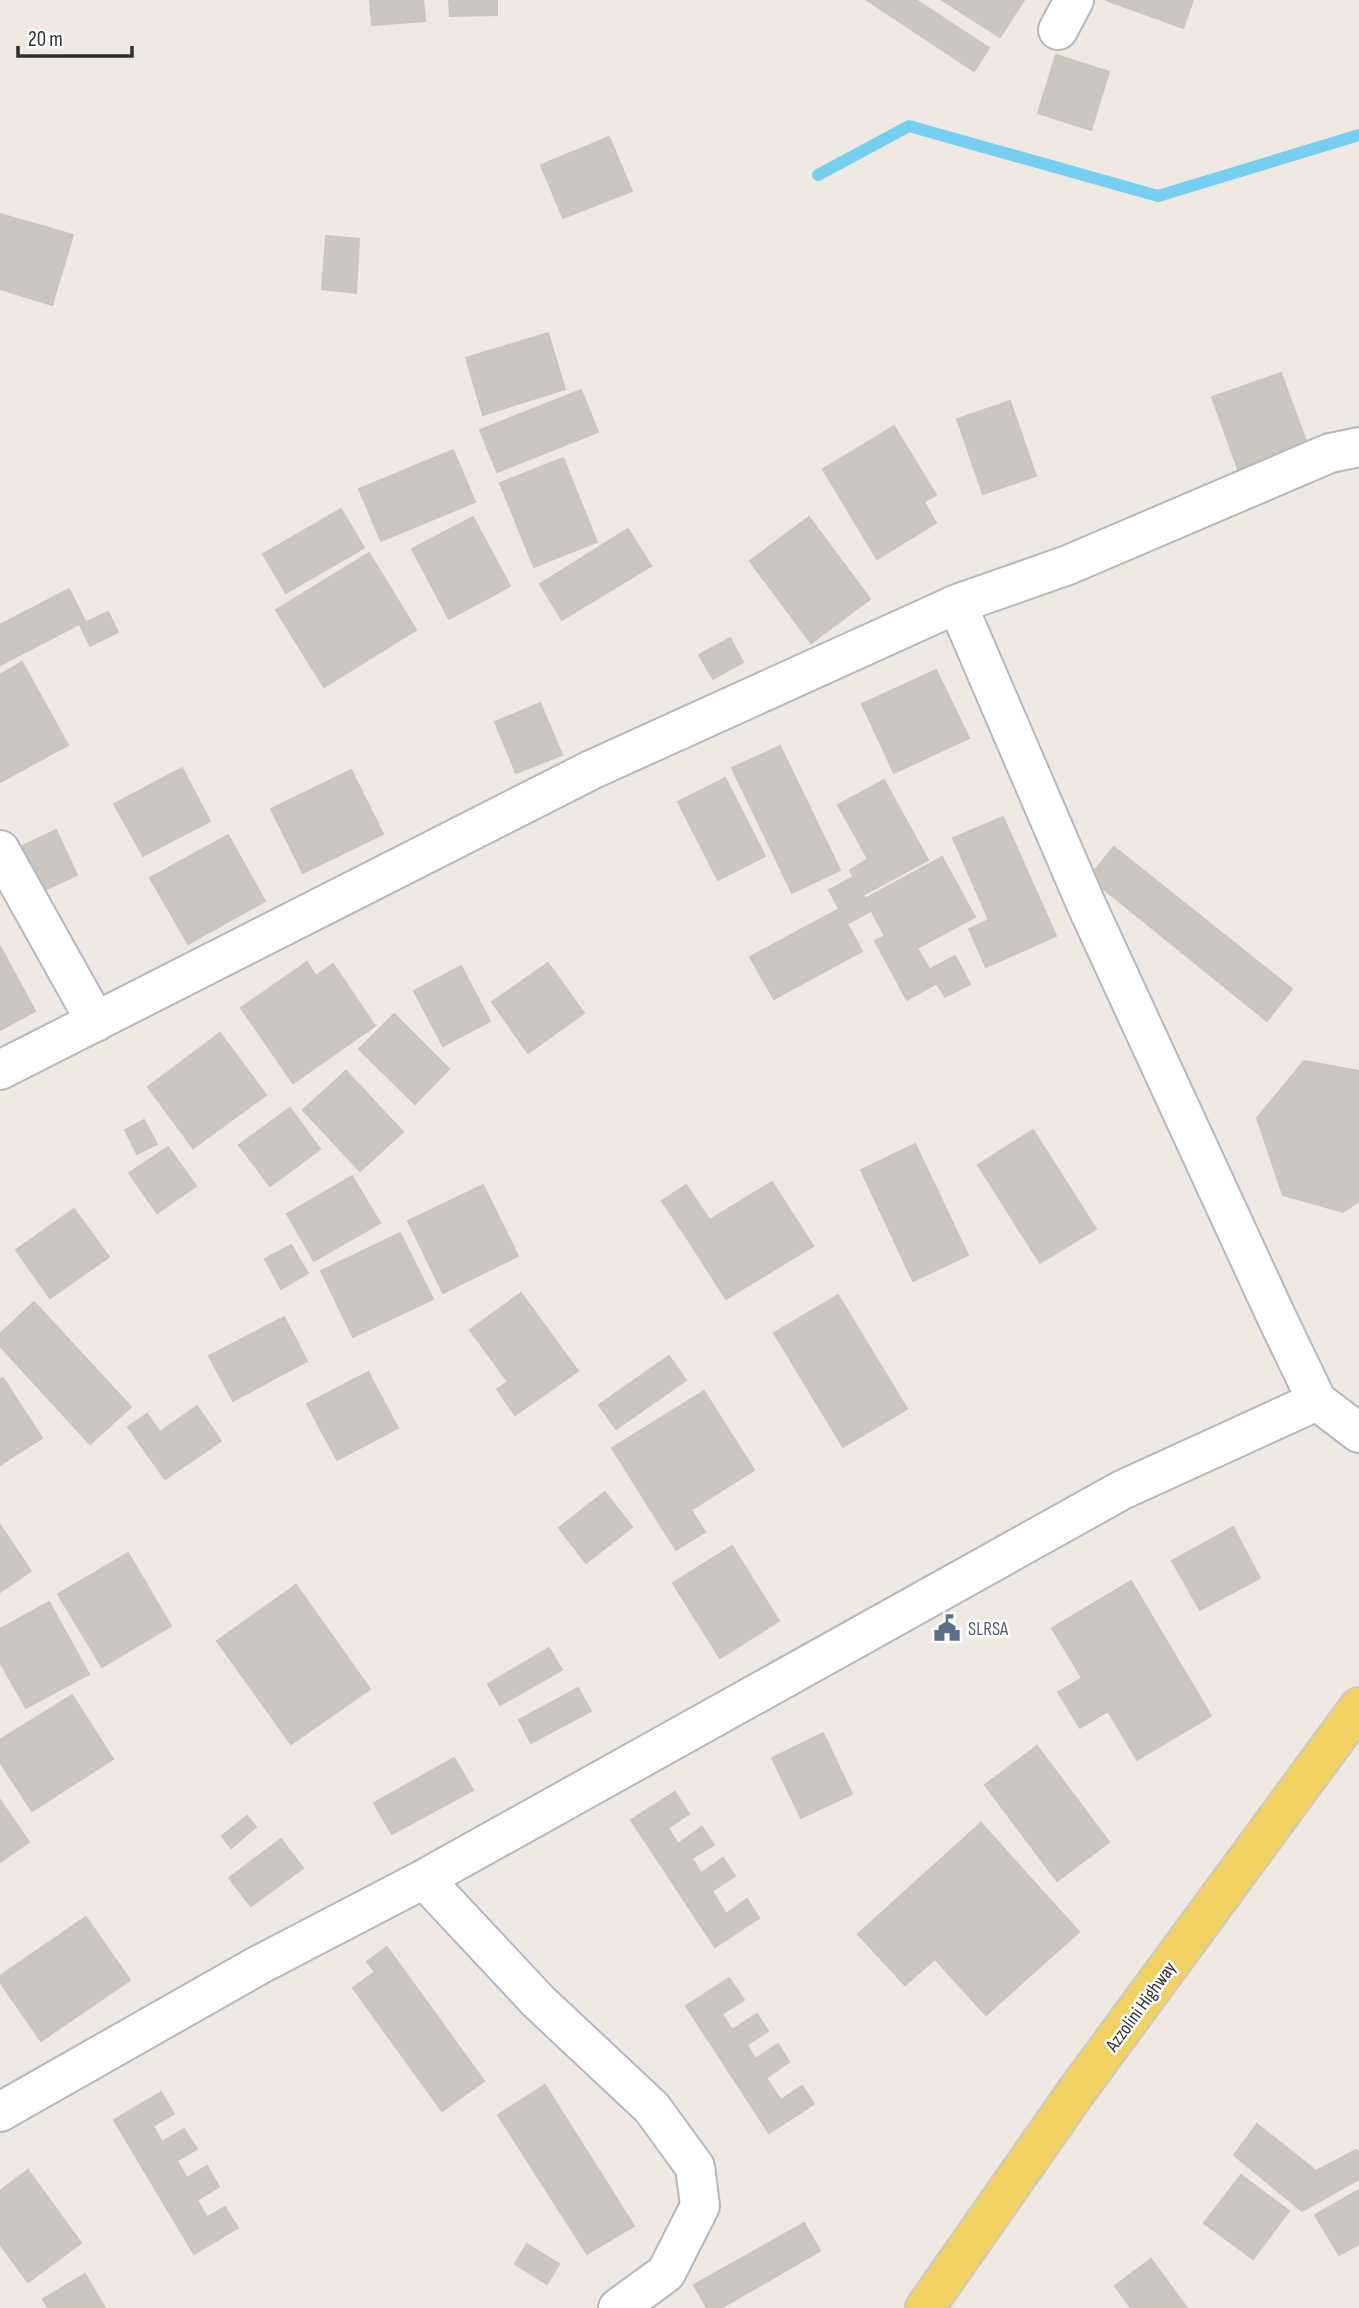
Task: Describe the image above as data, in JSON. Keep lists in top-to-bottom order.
{
  "streets": {
    "main road": ["Azzolini Highway"]
  },
  "places": {
    "public building": ["SLRSA"]
  },
  "scale_bar": "20 m"
}
